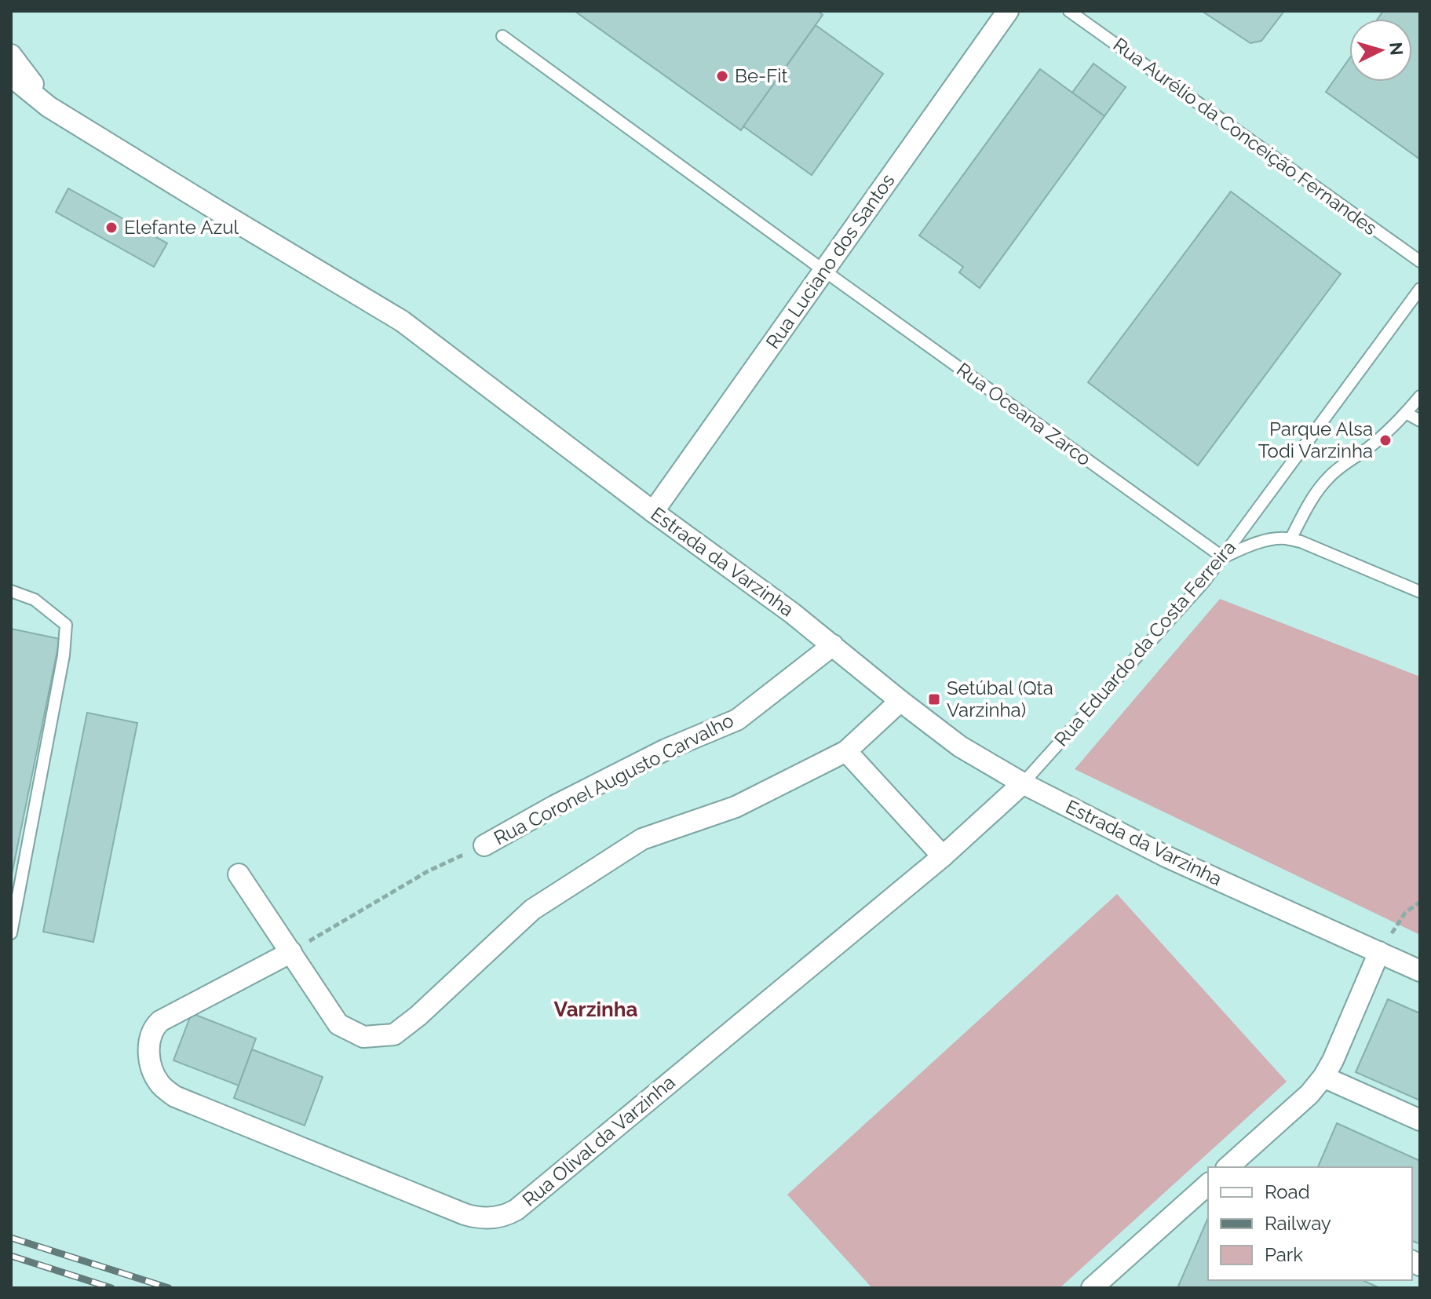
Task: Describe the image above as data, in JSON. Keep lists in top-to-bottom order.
{
  "streets": {
    "street": [
      "Rua Luciano dos Santos",
      "Estrada da Varzinha",
      "Rua Coronel Augusto Carvalho",
      "Rua Olival da Varzinha"
    ],
    "lane": ["Rua Aurélio da Conceição Fernandes", "Rua Oceana Zarco", "Rua Eduardo da Costa Ferreira"]
  },
  "crossings": [
    ["Rua Luciano dos Santos", "Rua Oceana Zarco"],
    ["Rua Luciano dos Santos", "Estrada da Varzinha"],
    ["Rua Oceana Zarco", "Rua Eduardo da Costa Ferreira"],
    ["Estrada da Varzinha", "Rua Eduardo da Costa Ferreira"],
    ["Estrada da Varzinha", "Rua Coronel Augusto Carvalho"],
    ["Estrada da Varzinha", "Rua Olival da Varzinha"],
    ["Rua Eduardo da Costa Ferreira", "Rua Olival da Varzinha"]
  ],
  "districts": ["Varzinha"],
  "places": {
    "other": ["Be-Fit", "Elefante Azul", "Parque Alsa Todi Varzinha"],
    "transit": ["Setúbal (Qta Varzinha)"]
  },
  "legend": ["Road", "Railway", "Park"],
  "north": "right"
}
